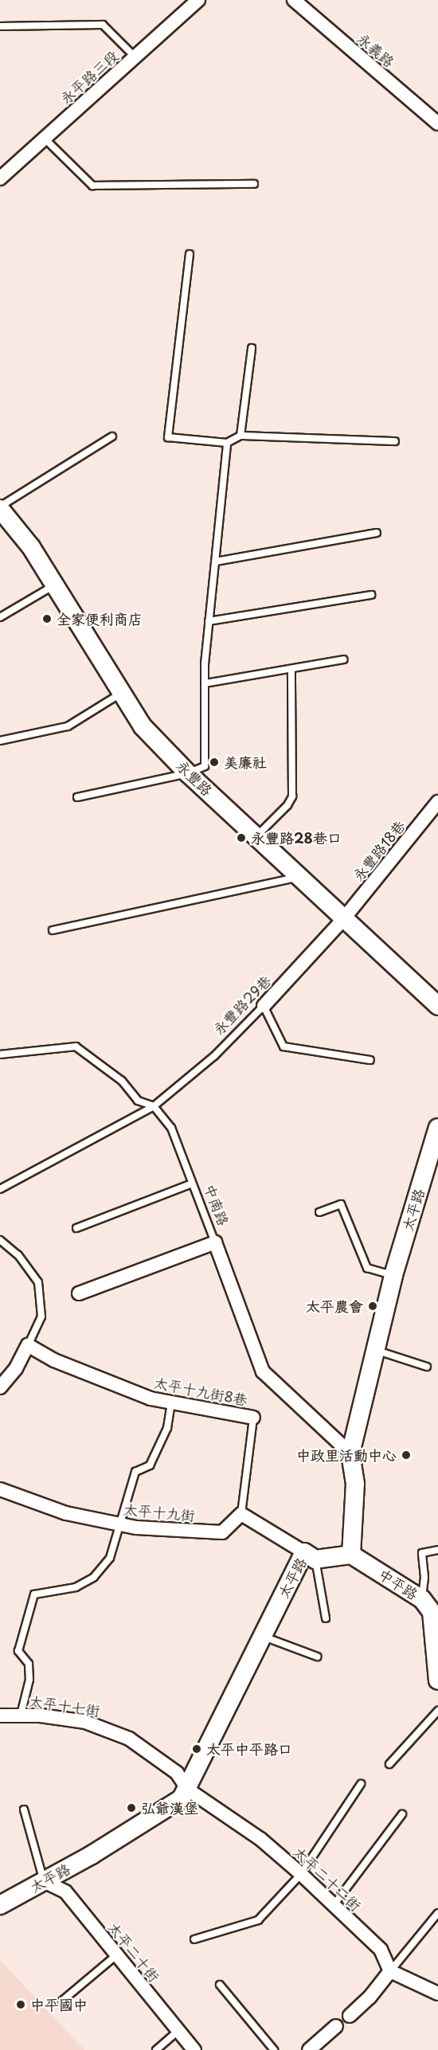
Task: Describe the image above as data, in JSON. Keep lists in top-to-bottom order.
{
  "streets": {
    "street": [
      "永義路",
      "永平路三段",
      "永豐路",
      "永豐路18巷",
      "永豐路29巷",
      "中南路",
      "太平路",
      "太平十九街8巷",
      "太平十九街",
      "中平路",
      "太平十七街",
      "太平二十二街",
      "太平二十街"
    ]
  },
  "crossings": [
    ["永豐路", "永豐路18巷"],
    ["永豐路", "永豐路29巷"],
    ["永豐路18巷", "永豐路29巷"],
    ["永豐路29巷", "中南路"],
    ["中南路", "太平路"],
    ["太平路", "中平路"],
    ["太平路", "太平十七街"],
    ["太平路", "太平二十二街"],
    ["太平路", "太平二十街"],
    ["太平十九街8巷", "太平十九街"],
    ["太平十七街", "太平二十二街"]
  ],
  "places": [
    "全家便利商店",
    "美廉社",
    "永豐路28巷口",
    "太平農會",
    "中政里活動中心",
    "太平中平路口",
    "弘爺漢堡",
    "中平國中"
  ]
}
